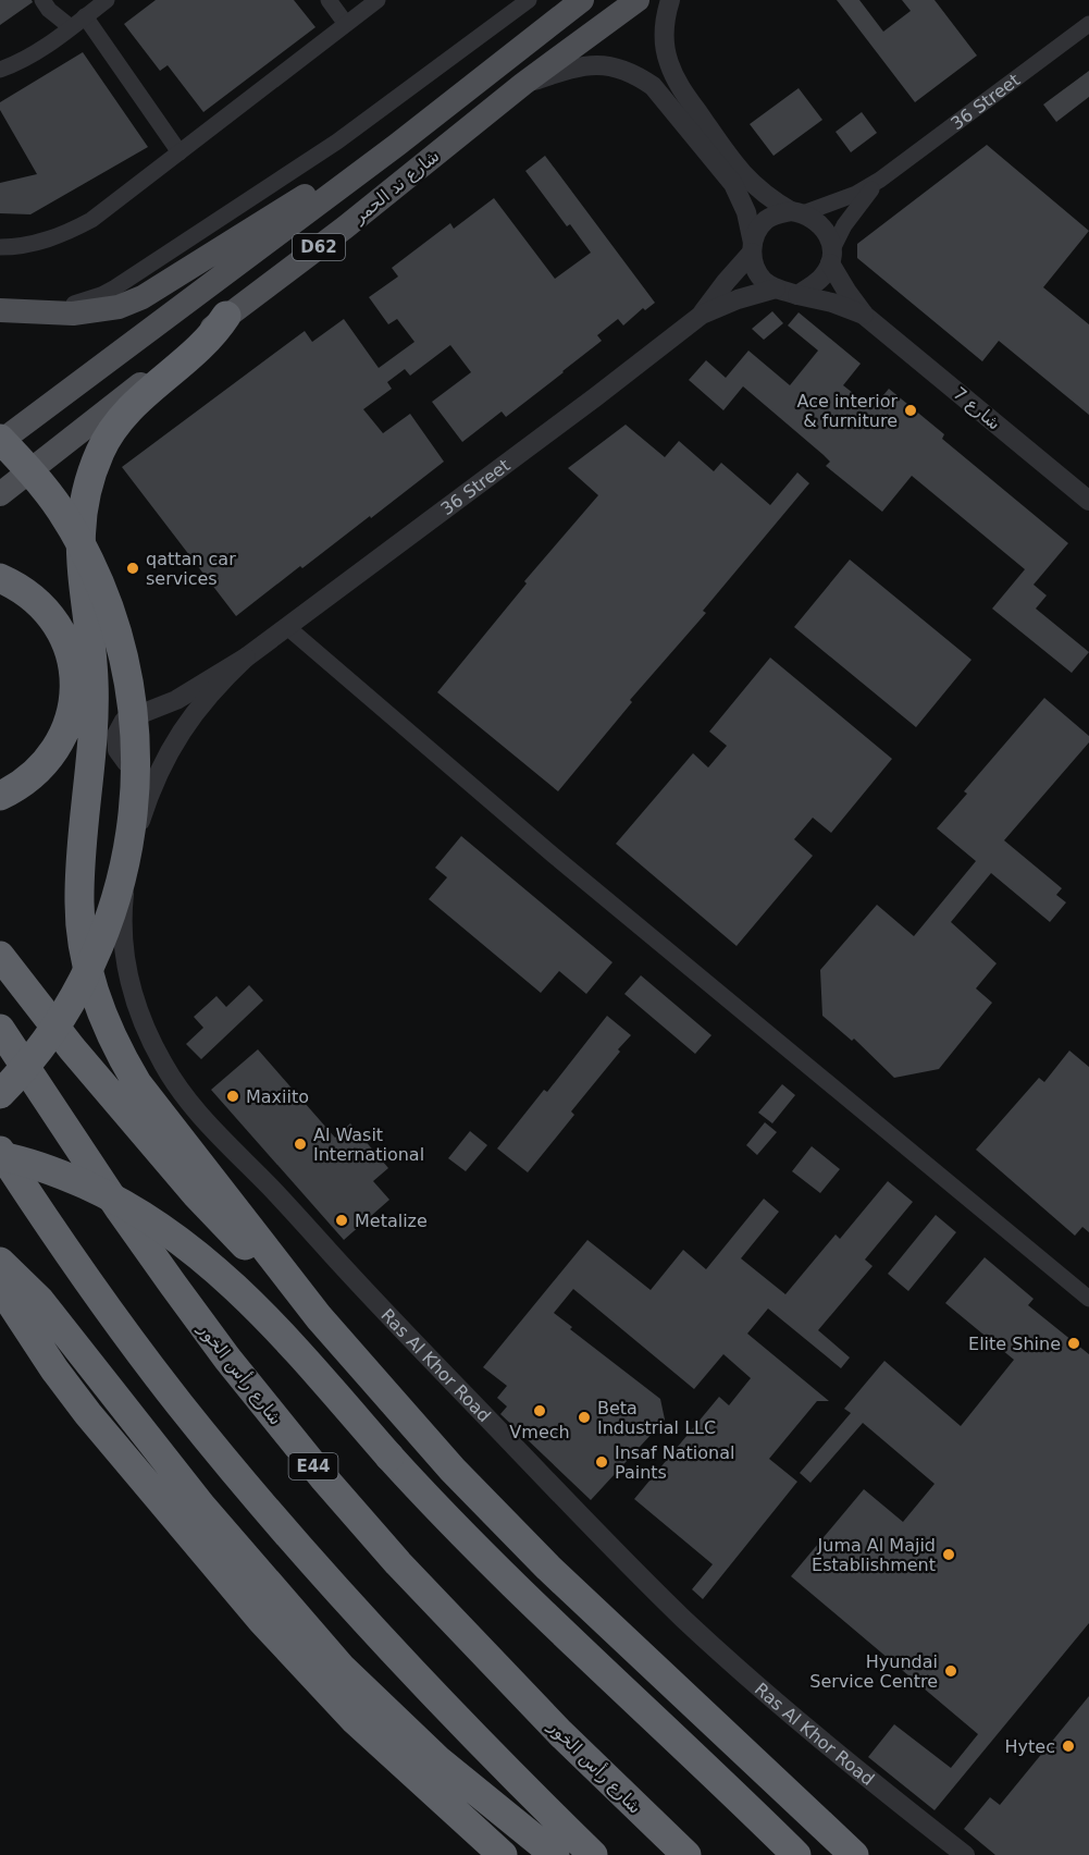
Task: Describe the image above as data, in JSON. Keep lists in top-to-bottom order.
{
  "streets": {
    "highway": ["شارع رأس الخور", "E44"],
    "main road": ["شارع ند الحمر", "D62"],
    "street": ["36 Street", "شارع 7", "Ras Al Khor Road"]
  },
  "crossings": [
    ["36 Street", "شارع 7"],
    ["36 Street", "Ras Al Khor Road"]
  ],
  "places": [
    "Ace interior & furniture",
    "qattan car services",
    "Maxiito",
    "Al Wasit International",
    "Metalize",
    "Elite Shine",
    "Vmech",
    "Beta Industrial LLC",
    "Insaf National Paints",
    "Juma Al Majid Establishment",
    "Hyundai Service Centre",
    "Hytec"
  ]
}
